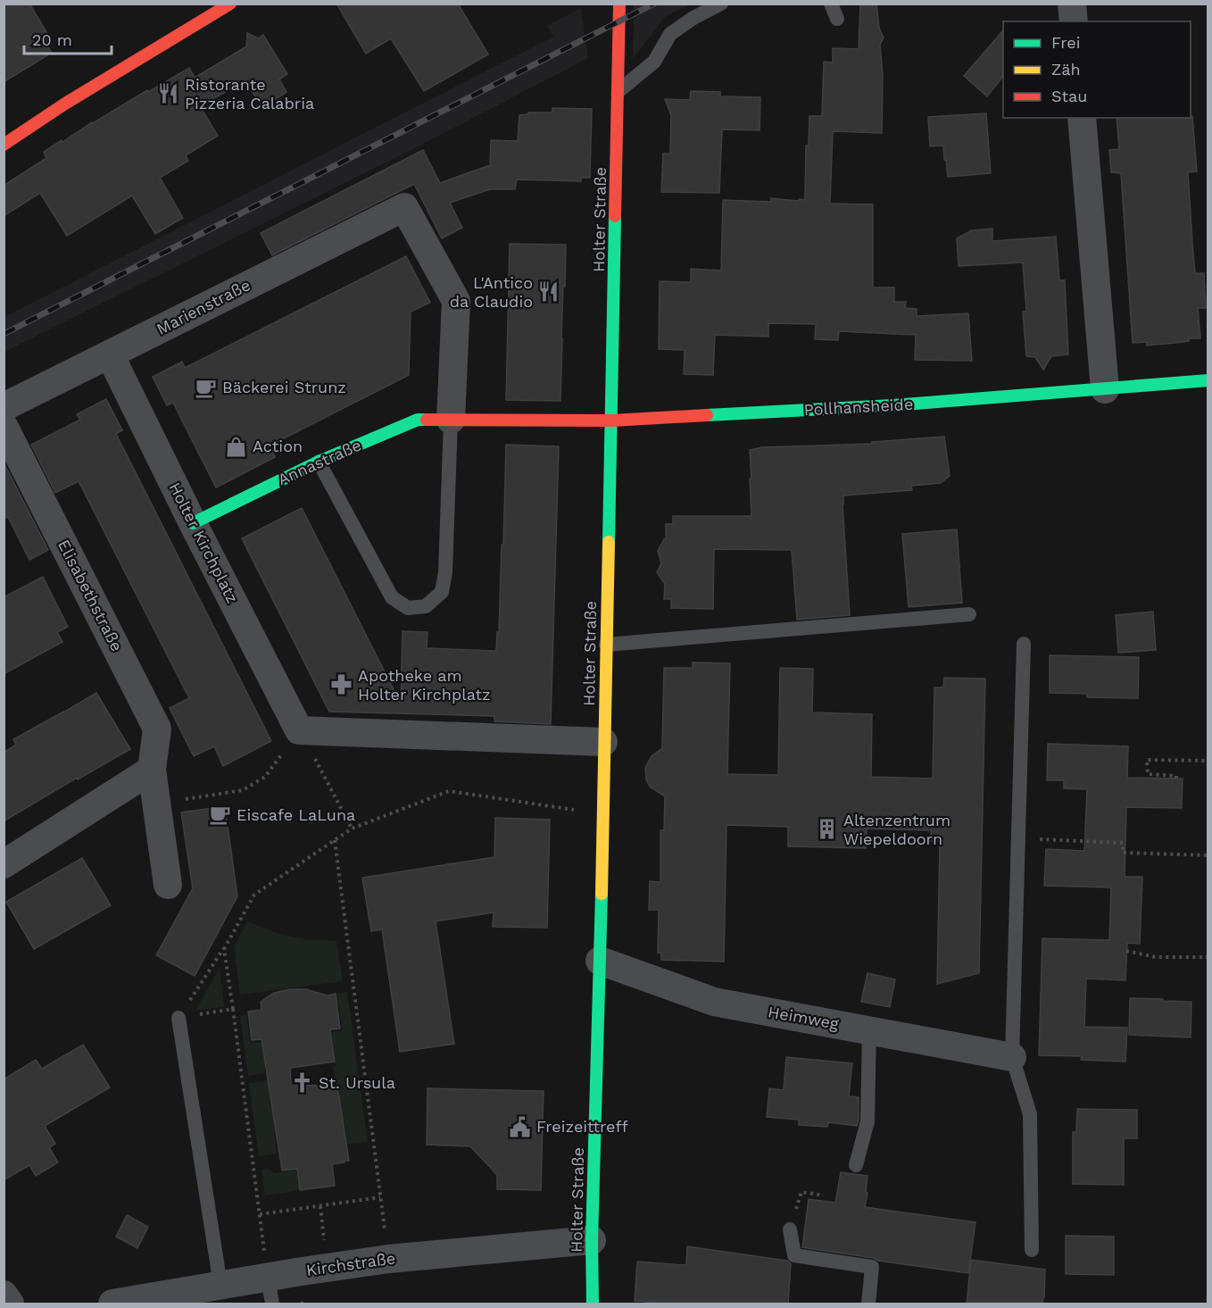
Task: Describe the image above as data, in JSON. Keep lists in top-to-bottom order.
{
  "streets": {
    "street": [
      "Holter Straße",
      "Marienstraße",
      "Pollhansheide",
      "Annastraße",
      "Holter Kirchplatz",
      "Elisabethstraße",
      "Heimweg",
      "Kirchstraße"
    ]
  },
  "crossings": [
    ["Holter Straße", "Pollhansheide"],
    ["Holter Straße", "Annastraße"],
    ["Holter Straße", "Heimweg"],
    ["Holter Straße", "Kirchstraße"],
    ["Marienstraße", "Annastraße"],
    ["Marienstraße", "Holter Kirchplatz"],
    ["Pollhansheide", "Annastraße"],
    ["Annastraße", "Holter Kirchplatz"]
  ],
  "places": {
    "restaurant": ["Ristorante Pizzeria Calabria", "L'Antico da Claudio"],
    "cafe": ["Bäckerei Strunz", "Eiscafe LaLuna"],
    "shop": ["Action"],
    "pharmacy": ["Apotheke am Holter Kirchplatz"],
    "building": ["Altenzentrum Wiepeldoorn"],
    "church": ["St. Ursula"],
    "public building": ["Freizeittreff"]
  },
  "legend": ["Frei", "Zäh", "Stau"],
  "scale_bar": "20 m"
}
